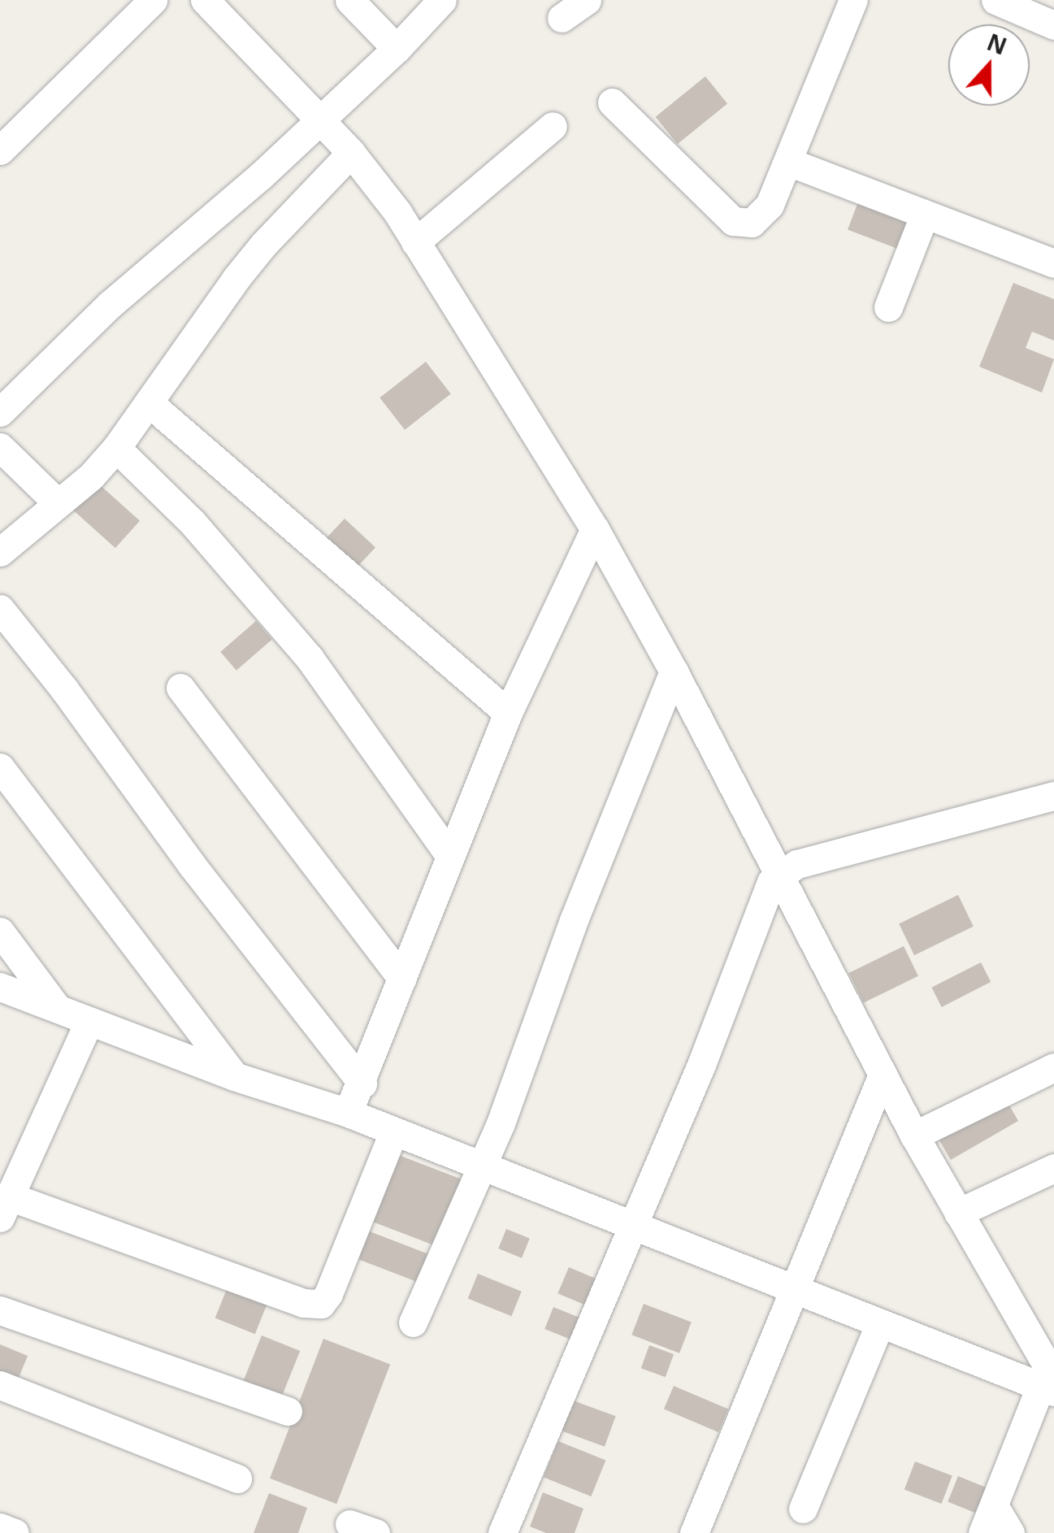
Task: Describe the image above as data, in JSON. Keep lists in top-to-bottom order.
{
  "north": "top"
}
